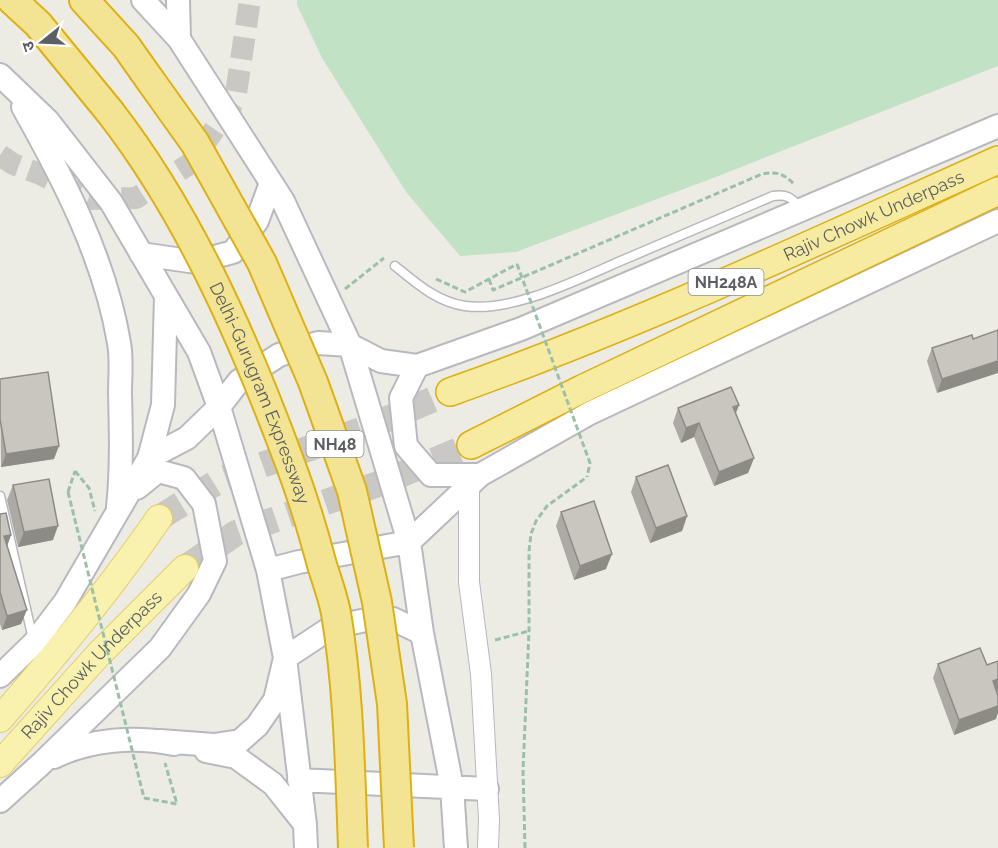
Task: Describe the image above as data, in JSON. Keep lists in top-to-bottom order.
{
  "streets": {
    "highway": [
      "Rajiv Chowk Underpass",
      "NH248A",
      "Delhi-Gurugram Expressway",
      "NH48"
    ]
  },
  "north": "left"
}
